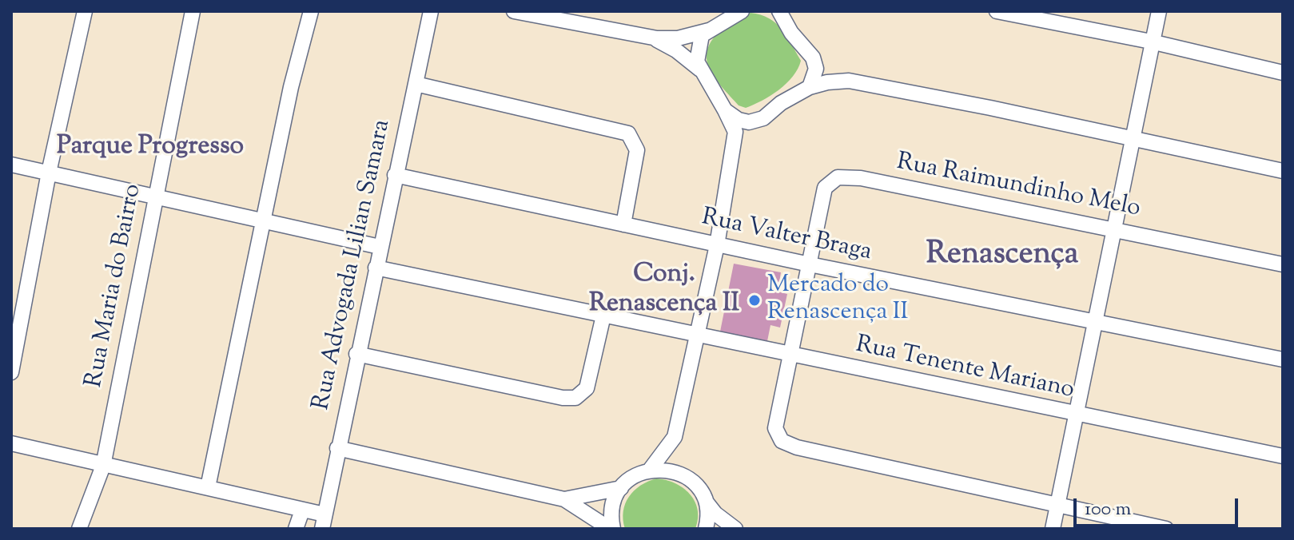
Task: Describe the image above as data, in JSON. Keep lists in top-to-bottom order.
{
  "streets": {
    "street": [
      "Rua Raimundinho Melo",
      "Rua Valter Braga",
      "Rua Advogada Lilian Samara",
      "Rua Maria do Bairro",
      "Rua Tenente Mariano"
    ]
  },
  "crossings": [
    ["Rua Raimundinho Melo", "Rua Valter Braga"],
    ["Rua Raimundinho Melo", "Rua Tenente Mariano"],
    ["Rua Valter Braga", "Rua Advogada Lilian Samara"],
    ["Rua Advogada Lilian Samara", "Rua Tenente Mariano"]
  ],
  "districts": ["Parque Progresso", "Renascença", "Conj. Renascença II"],
  "places": ["Mercado do Renascença II"],
  "scale_bar": "100 m"
}
